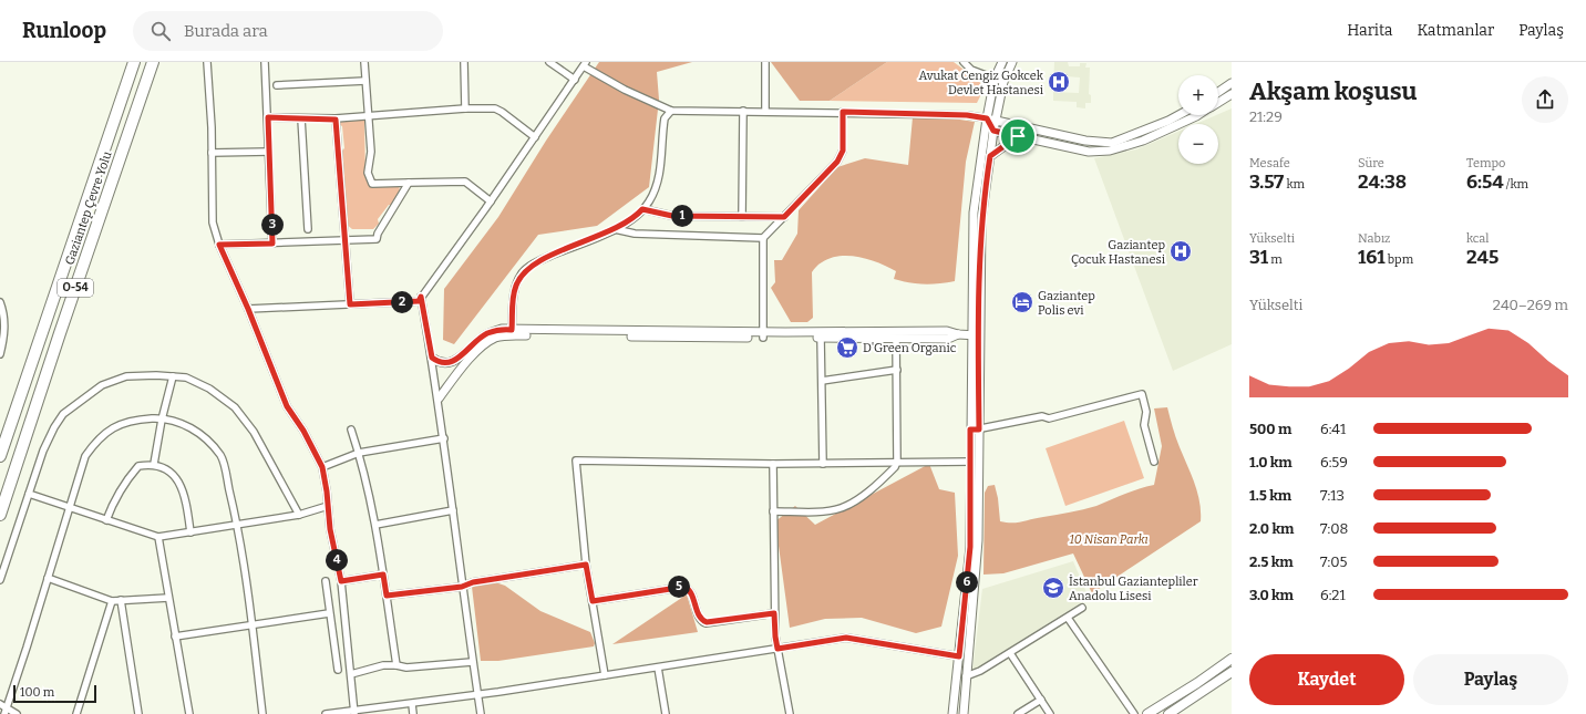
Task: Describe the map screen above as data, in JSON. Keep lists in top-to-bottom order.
{
  "streets": {
    "highway": ["Gaziantep Çevre Yolu", "O-54"]
  },
  "parks": ["10 Nisan Parkı"],
  "places": {
    "hospital": ["Avukat Cengiz Gokcek Devlet Hastanesi", "Gaziantep Çocuk Hastanesi"],
    "hotel": ["Gaziantep Polis evi"],
    "supermarket": ["D'Green Organic"],
    "school or university": ["İstanbul Gaziantepliler Anadolu Lisesi"]
  },
  "scale_bar": "100 m",
  "page": {
    "header": "Runloop",
    "search": "Burada ara",
    "nav": ["Harita", "Katmanlar", "Paylaş"],
    "heading": ["Akşam koşusu", "21:29"],
    "map_buttons": ["+", "−"],
    "stats": [
      ["Mesafe", "3.57 km"],
      ["Süre", "24:38"],
      ["Tempo", "6:54 /km"],
      ["Yükselti", "31 m"],
      ["Nabız", "161 bpm"],
      ["kcal", "245"]
    ],
    "pins": [
      "1",
      "3",
      "2",
      "4",
      "6",
      "5"
    ],
    "chart": ["Yükselti", "240–269 m"],
    "list": [
      {
        "name": "500 m",
        "note": "6:41"
      },
      {
        "name": "1.0 km",
        "note": "6:59"
      },
      {
        "name": "1.5 km",
        "note": "7:13"
      },
      {
        "name": "2.0 km",
        "note": "7:08"
      },
      {
        "name": "2.5 km",
        "note": "7:05"
      },
      {
        "name": "3.0 km",
        "note": "6:21"
      }
    ],
    "buttons": ["Kaydet", "Paylaş"],
    "scale": "100 m"
  }
}
